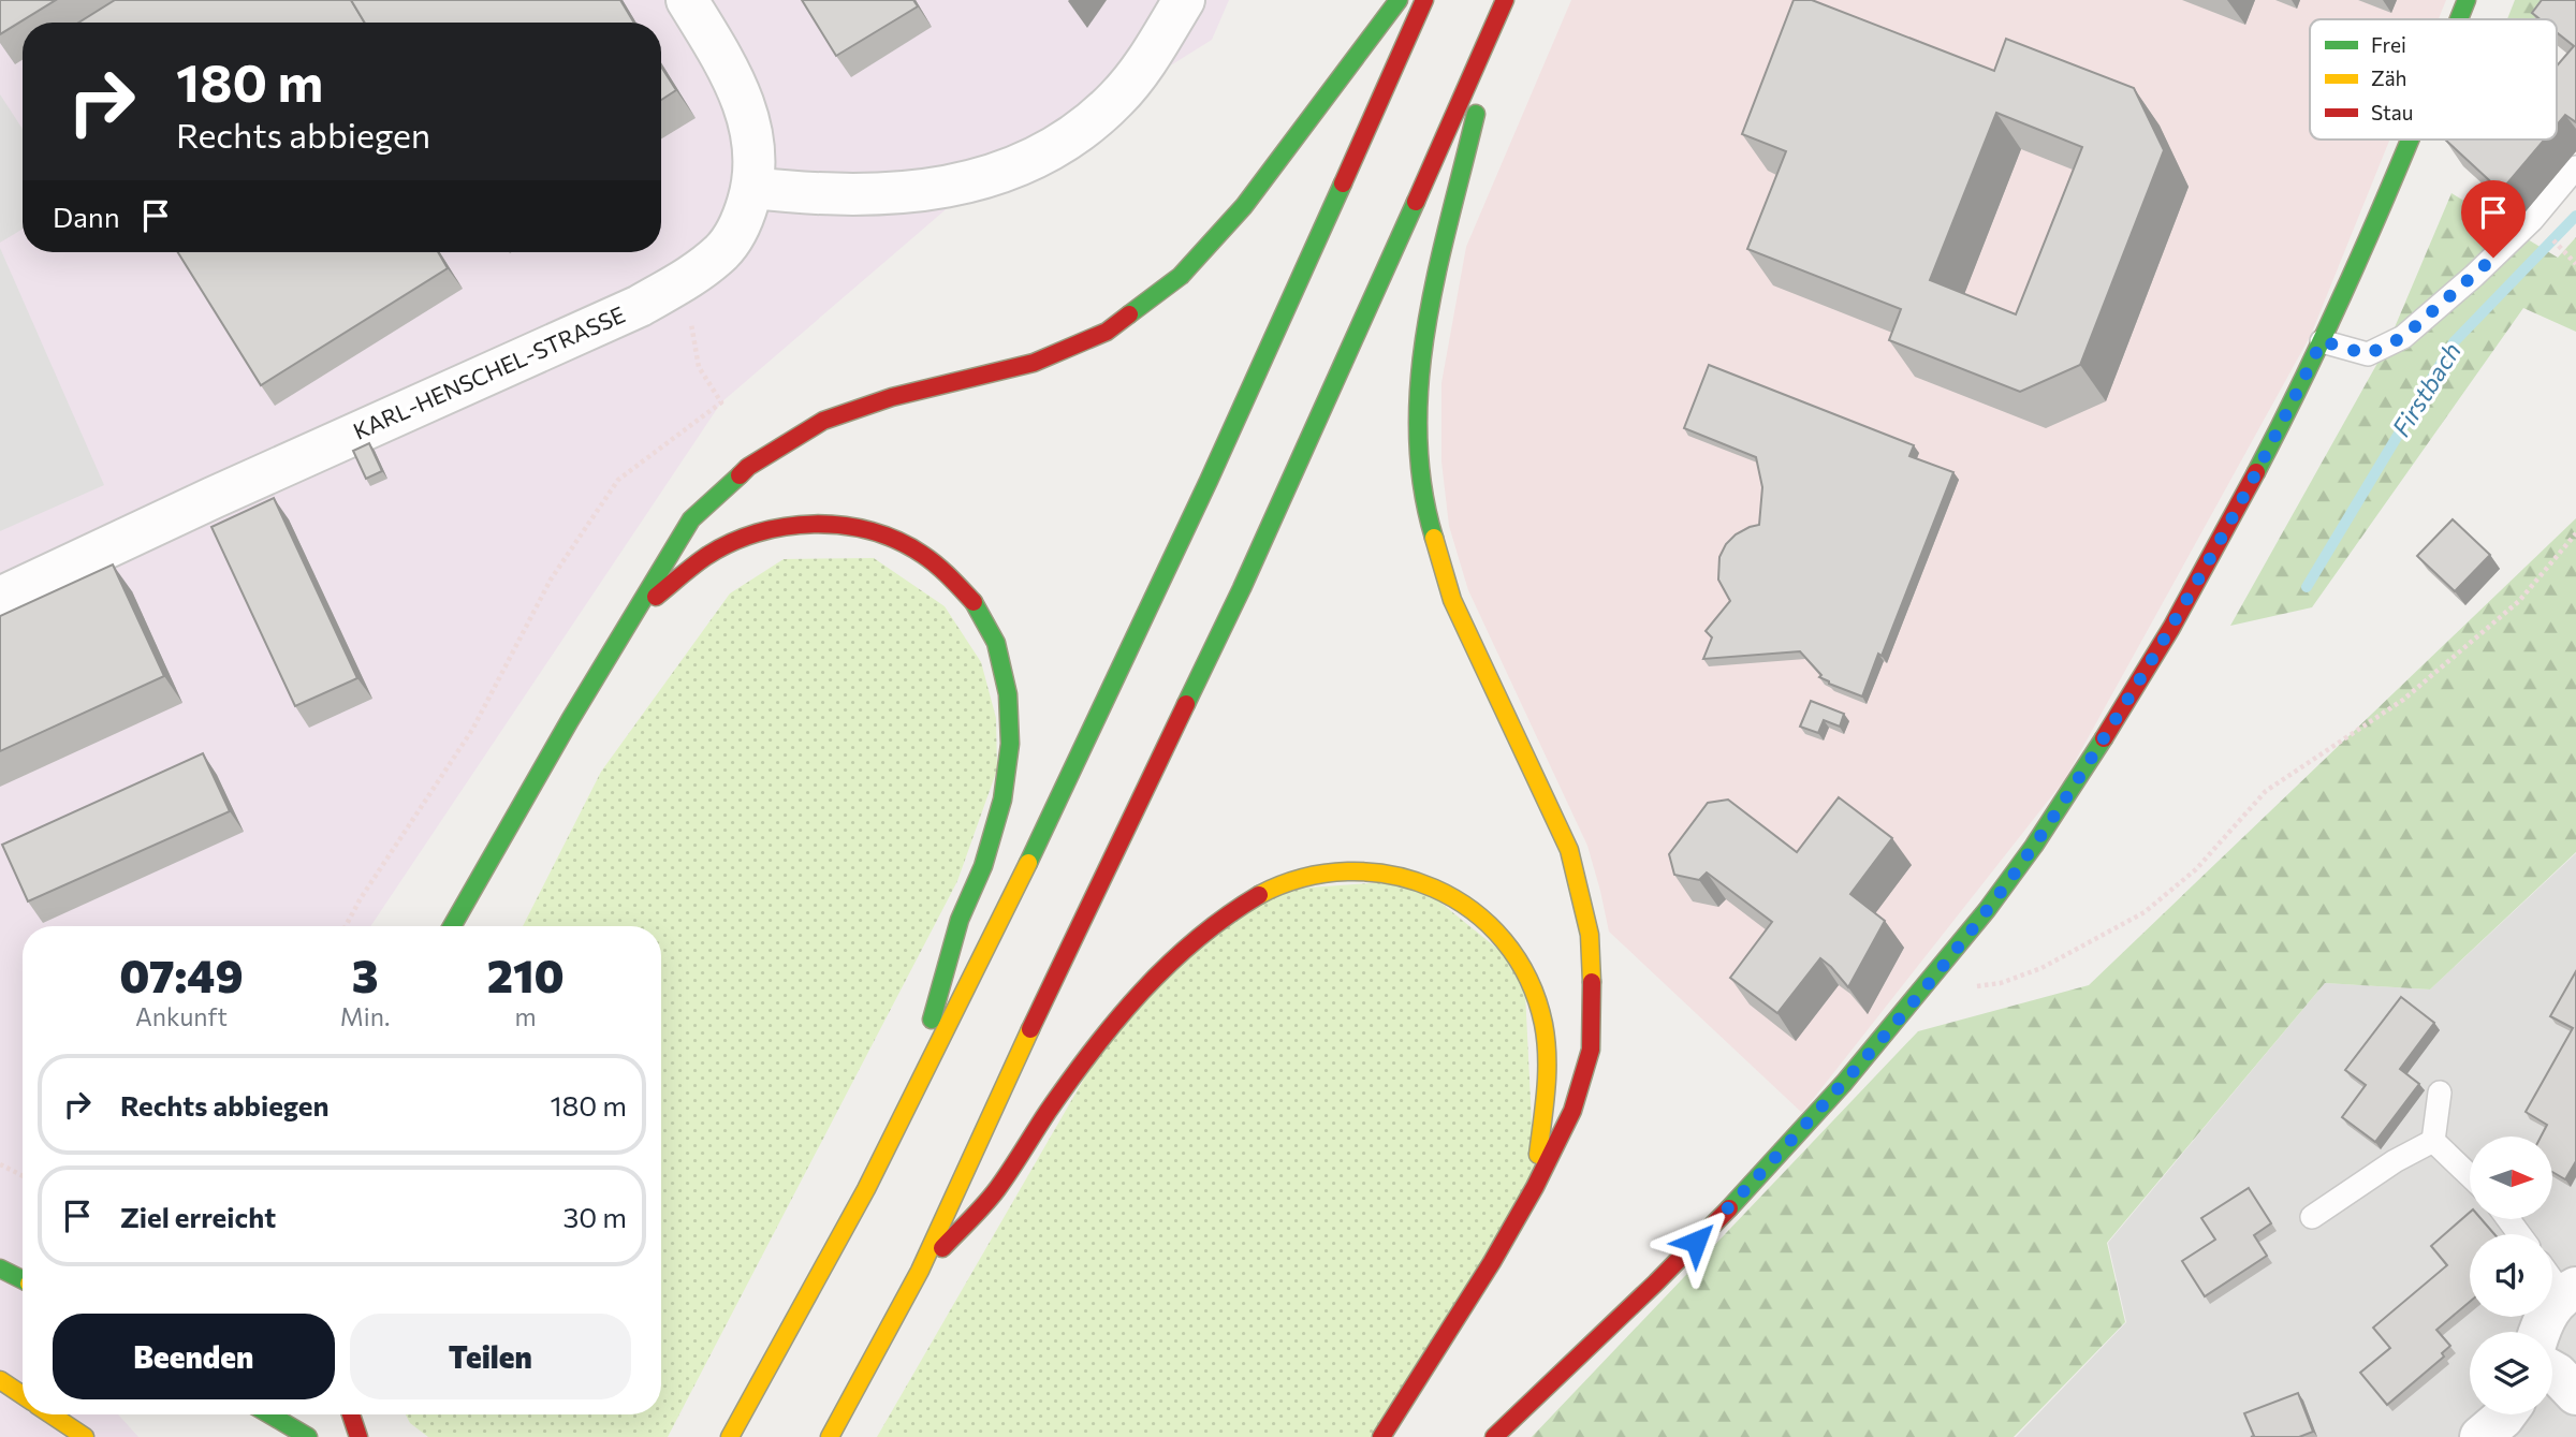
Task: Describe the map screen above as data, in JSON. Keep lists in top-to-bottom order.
{
  "streets": {
    "street": ["KARL-HENSCHEL-STRASSE"]
  },
  "water": ["Firstbach"],
  "legend": ["Frei", "Zäh", "Stau"],
  "north": "right",
  "page": {
    "turn": ["180 m", "Rechts abbiegen"],
    "then": "Dann",
    "eta": [
      "07:49",
      "Ankunft",
      "3",
      "Min.",
      "210",
      "m"
    ],
    "list": [
      {
        "name": "Rechts abbiegen",
        "value": "180 m"
      },
      {
        "name": "Ziel erreicht",
        "value": "30 m"
      }
    ],
    "buttons": ["Beenden", "Teilen"]
  }
}
